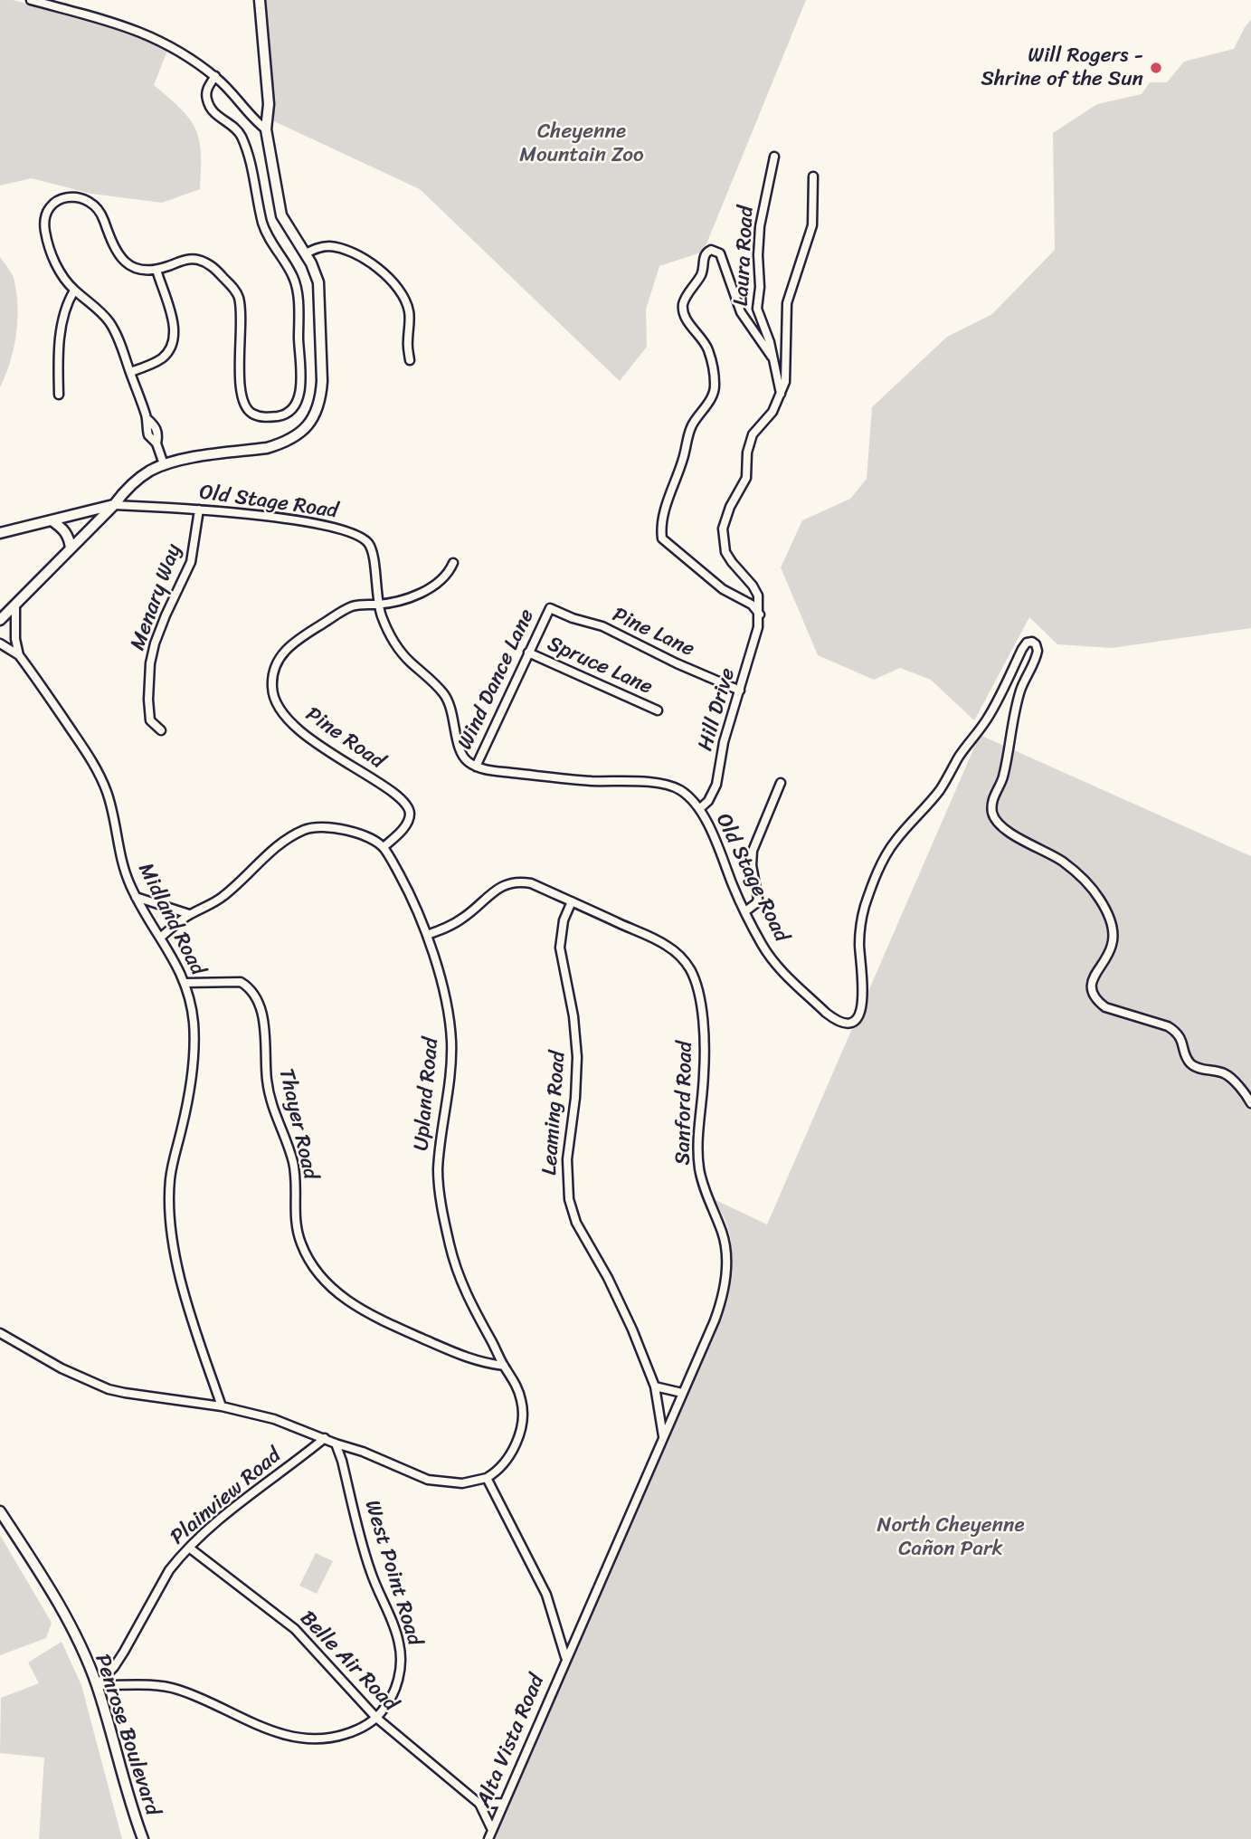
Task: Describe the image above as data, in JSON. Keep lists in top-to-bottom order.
{
  "streets": {
    "street": [
      "Laura Road",
      "Old Stage Road",
      "Menary Way",
      "Pine Lane",
      "Spruce Lane",
      "Wind Dance Lane",
      "Hill Drive",
      "Pine Road",
      "Midland Road",
      "Upland Road",
      "Sanford Road",
      "Leaming Road",
      "Thayer Road",
      "Plainview Road",
      "West Point Road",
      "Belle Air Road",
      "Penrose Boulevard",
      "Alta Vista Road"
    ]
  },
  "crossings": [
    ["Old Stage Road", "Menary Way"],
    ["Old Stage Road", "Wind Dance Lane"],
    ["Old Stage Road", "Hill Drive"],
    ["Old Stage Road", "Pine Road"],
    ["Pine Lane", "Wind Dance Lane"],
    ["Pine Lane", "Hill Drive"],
    ["Spruce Lane", "Wind Dance Lane"],
    ["Pine Road", "Upland Road"],
    ["Midland Road", "Thayer Road"],
    ["Upland Road", "Sanford Road"],
    ["Upland Road", "Thayer Road"],
    ["Sanford Road", "Leaming Road"],
    ["Sanford Road", "Alta Vista Road"],
    ["Plainview Road", "West Point Road"],
    ["Plainview Road", "Belle Air Road"],
    ["Plainview Road", "Penrose Boulevard"],
    ["West Point Road", "Belle Air Road"],
    ["West Point Road", "Penrose Boulevard"],
    ["Belle Air Road", "Alta Vista Road"]
  ],
  "parks": ["Cheyenne Mountain Zoo", "North Cheyenne Cañon Park"],
  "places": ["Will Rogers - Shrine of the Sun"]
}
